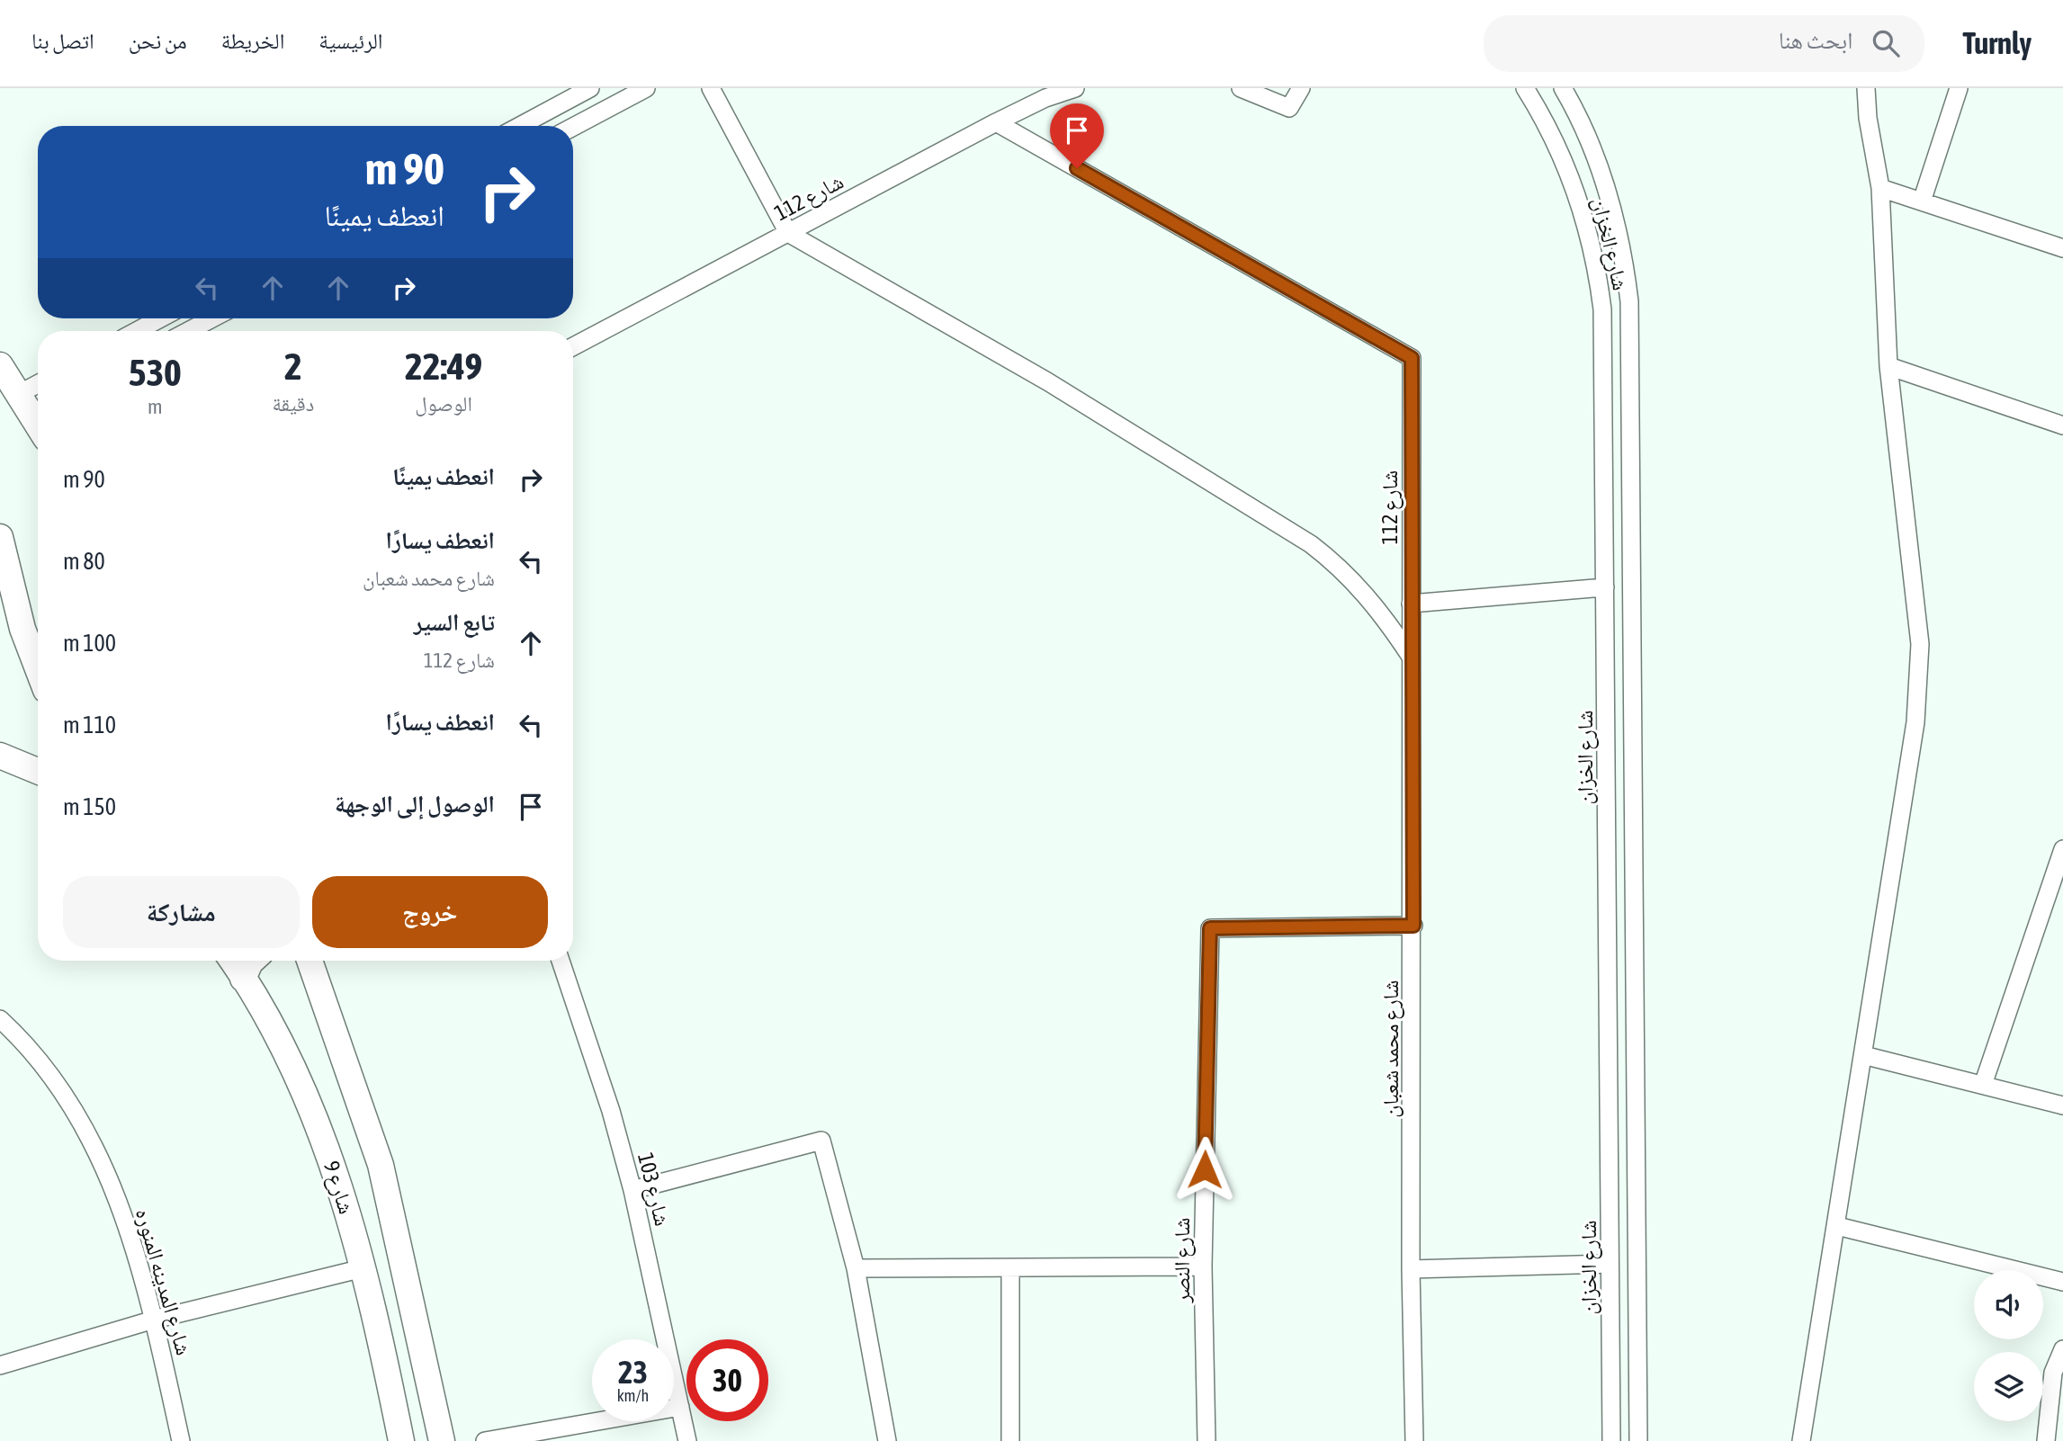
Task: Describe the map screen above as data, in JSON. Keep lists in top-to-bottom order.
{
  "streets": {
    "main road": ["شارع 9"],
    "street": [
      "شارع 112",
      "شارع الخزان",
      "شارع محمد شعبان",
      "شارع 103",
      "شارع النصر",
      "شارع المدينه المنوره"
    ]
  },
  "crossings": [
    ["شارع 112", "شارع محمد شعبان"],
    ["شارع محمد شعبان", "شارع النصر"]
  ],
  "page": {
    "header": "Turnly",
    "search": "ابحث هنا",
    "nav": [
      "الرئيسية",
      "الخريطة",
      "من نحن",
      "اتصل بنا"
    ],
    "turn": ["90 m", "انعطف يمينًا"],
    "eta": [
      "22:49",
      "الوصول",
      "2",
      "دقيقة",
      "530",
      "m"
    ],
    "list": [
      {
        "name": "انعطف يمينًا",
        "value": "90 m"
      },
      {
        "name": "انعطف يسارًا",
        "note": "شارع محمد شعبان",
        "value": "80 m"
      },
      {
        "name": "تابع السير",
        "note": "شارع 112",
        "value": "100 m"
      },
      {
        "name": "انعطف يسارًا",
        "value": "110 m"
      },
      {
        "name": "الوصول إلى الوجهة",
        "value": "150 m"
      }
    ],
    "buttons": ["خروج", "مشاركة"],
    "speed": "23 km/h",
    "limit": "30"
  }
}
